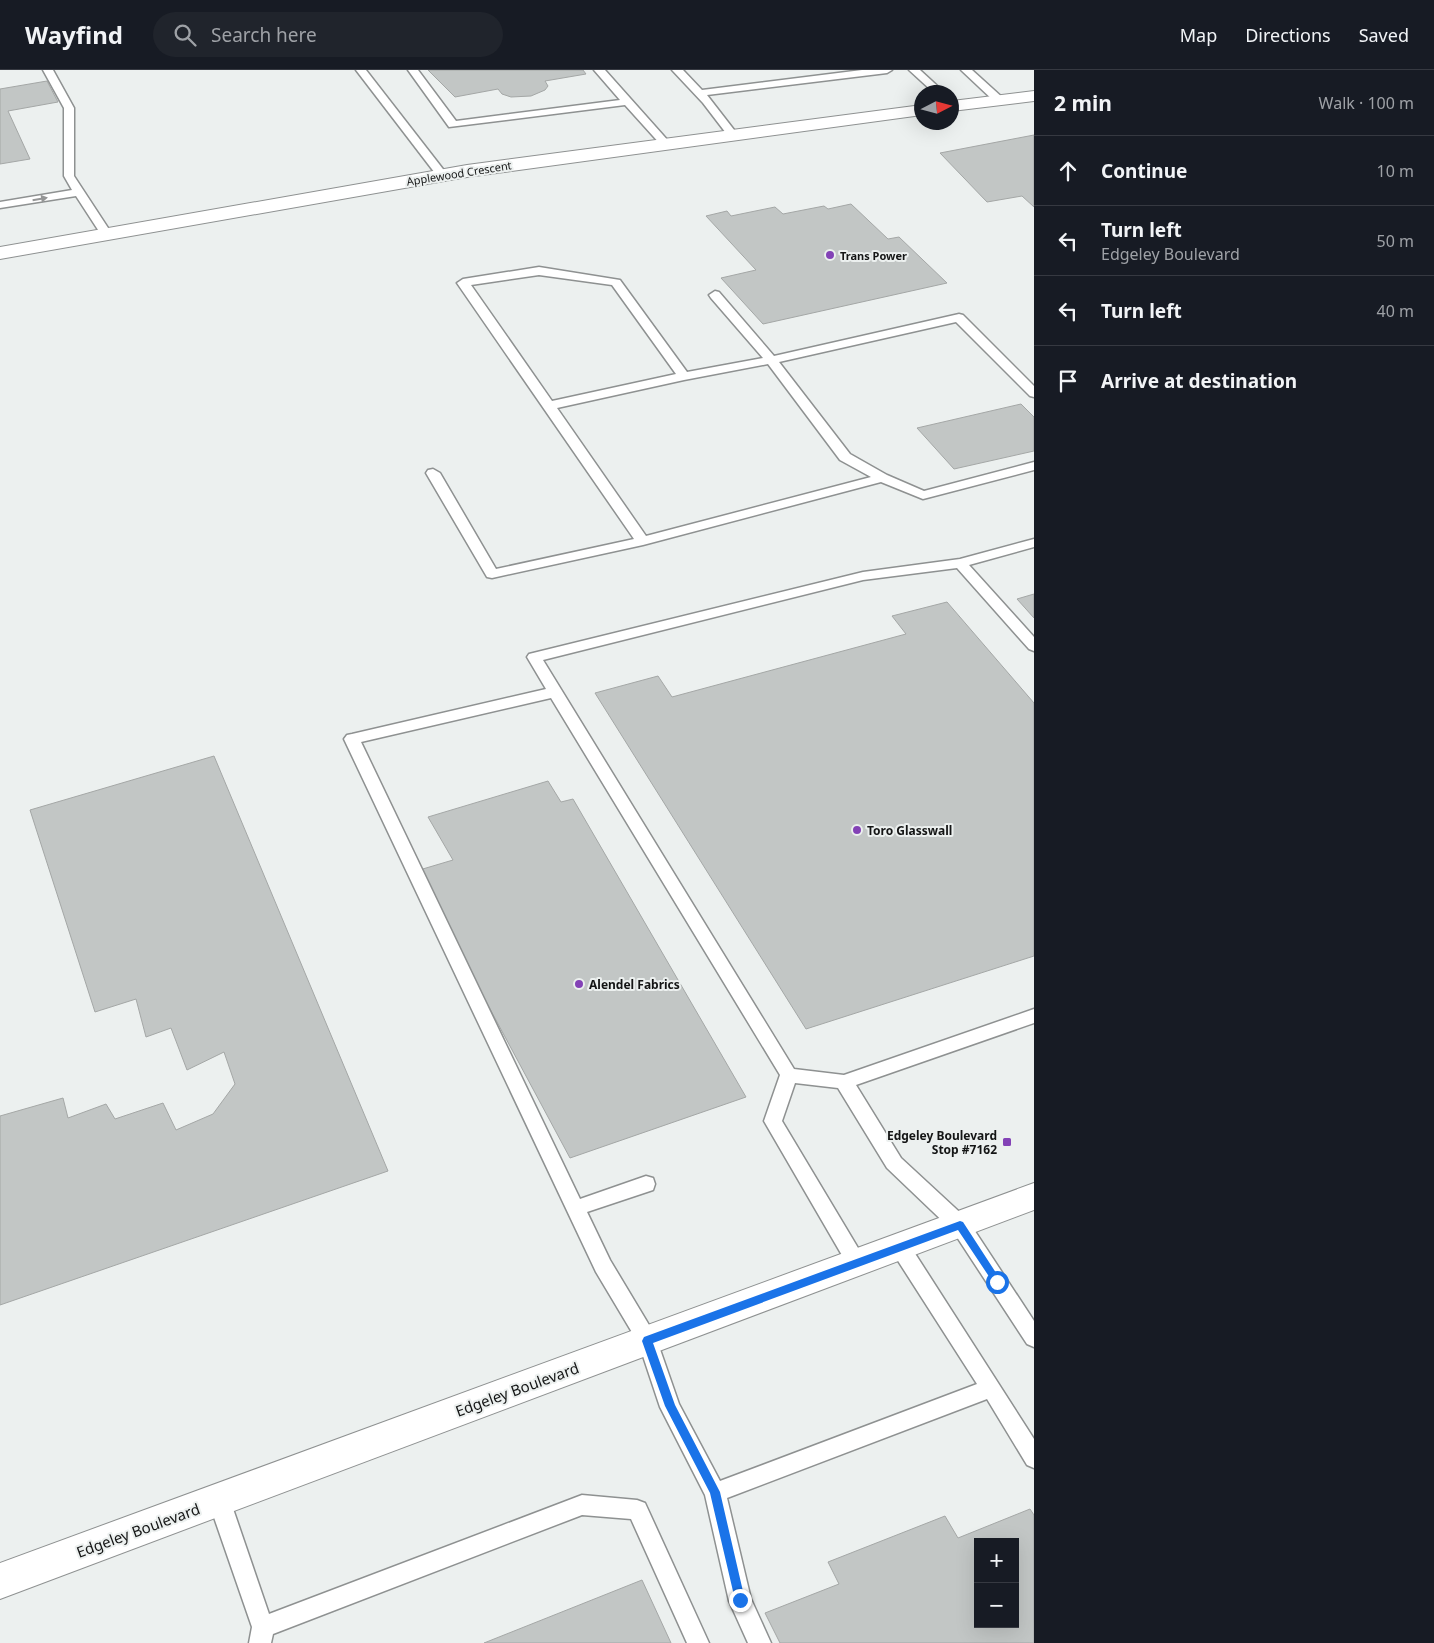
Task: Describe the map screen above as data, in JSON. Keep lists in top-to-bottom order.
{
  "streets": {
    "street": ["Applewood Crescent", "Edgeley Boulevard"]
  },
  "places": {
    "other": ["Trans Power", "Toro Glasswall", "Alendel Fabrics"],
    "transit": ["Edgeley Boulevard Stop #7162"]
  },
  "north": "right",
  "page": {
    "header": "Wayfind",
    "search": "Search here",
    "nav": ["Map", "Directions", "Saved"],
    "heading": ["2 min", "Walk · 100 m"],
    "list": [
      ["Continue", "10 m"],
      ["Turn left", "Edgeley Boulevard", "50 m"],
      ["Turn left", "40 m"],
      "Arrive at destination"
    ],
    "map_buttons": ["+", "−"]
  }
}
